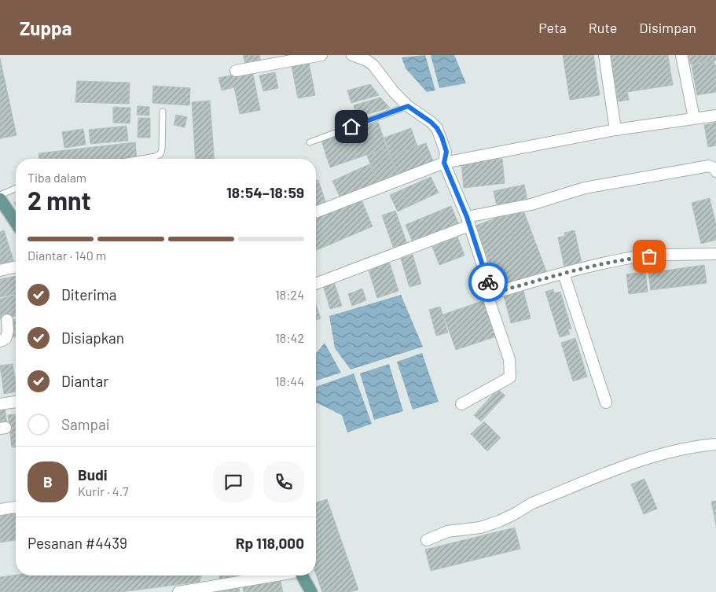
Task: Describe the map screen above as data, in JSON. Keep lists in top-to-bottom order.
{
  "page": {
    "header": "Zuppa",
    "nav": ["Peta", "Rute", "Disimpan"],
    "heading": ["2 mnt", "Tiba dalam", "18:54–18:59"],
    "panel": [
      "Budi",
      "Kurir · 4.7",
      "Pesanan #4439",
      "Rp 118,000"
    ],
    "bar": "Diantar · 140 m",
    "list": [
      ["Diterima", "18:24"],
      ["Disiapkan", "18:42"],
      ["Diantar", "18:44"],
      "Sampai"
    ],
    "round": "B"
  }
}
